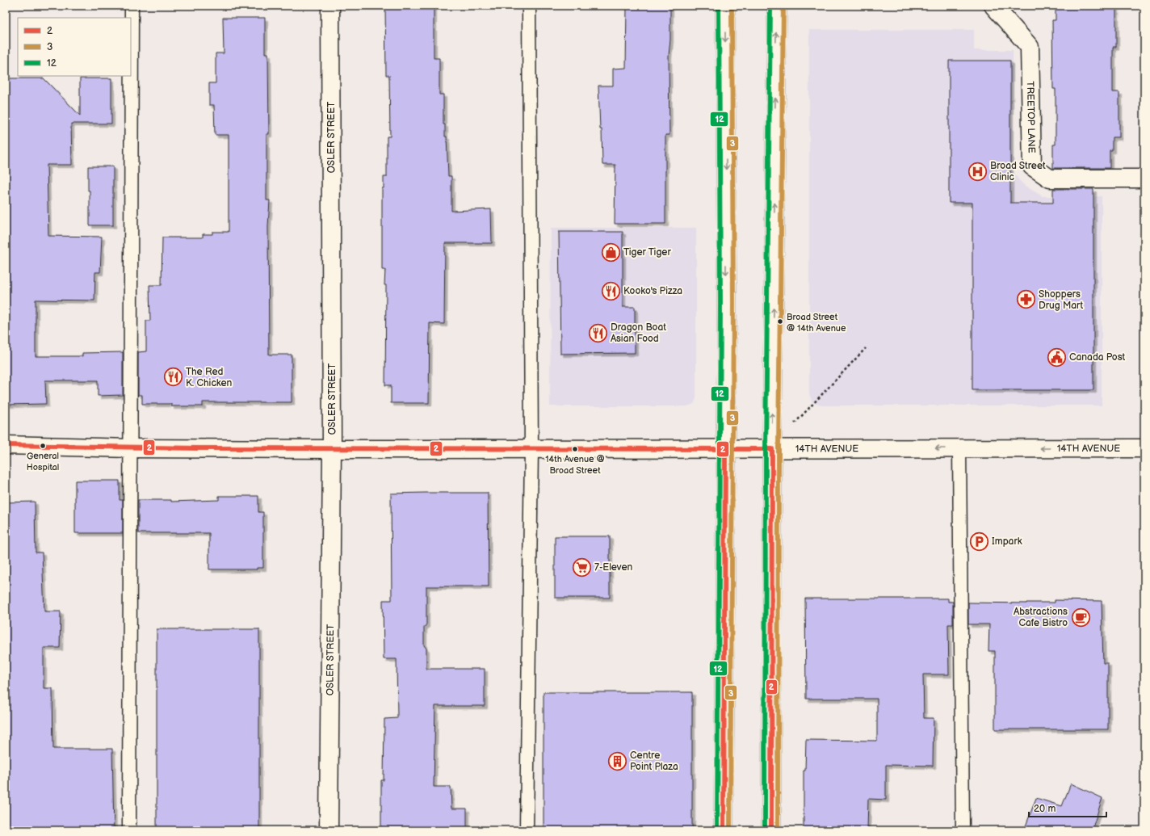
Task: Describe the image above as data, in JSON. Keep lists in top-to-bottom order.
{
  "streets": {
    "street": ["TREETOP LANE", "OSLER STREET", "14TH AVENUE"]
  },
  "crossings": [
    ["OSLER STREET", "14TH AVENUE"]
  ],
  "places": {
    "hospital": ["Broad Street Clinic"],
    "shop": ["Tiger Tiger"],
    "restaurant": ["Kooko's Pizza", "Dragon Boat Asian Food", "The Red K. Chicken"],
    "pharmacy": ["Shoppers Drug Mart"],
    "other": ["Broad Street @ 14th Avenue", "General Hospital", "14th Avenue @ Broad Street"],
    "public building": ["Canada Post"],
    "parking": ["Impark"],
    "supermarket": ["7-Eleven"],
    "cafe": ["Abstractions Cafe Bistro"],
    "building": ["Centre Point Plaza"]
  },
  "lines": ["transit line 3", "transit line 12", "transit line 2"],
  "legend": ["2", "3", "12"],
  "scale_bar": "20 m"
}
